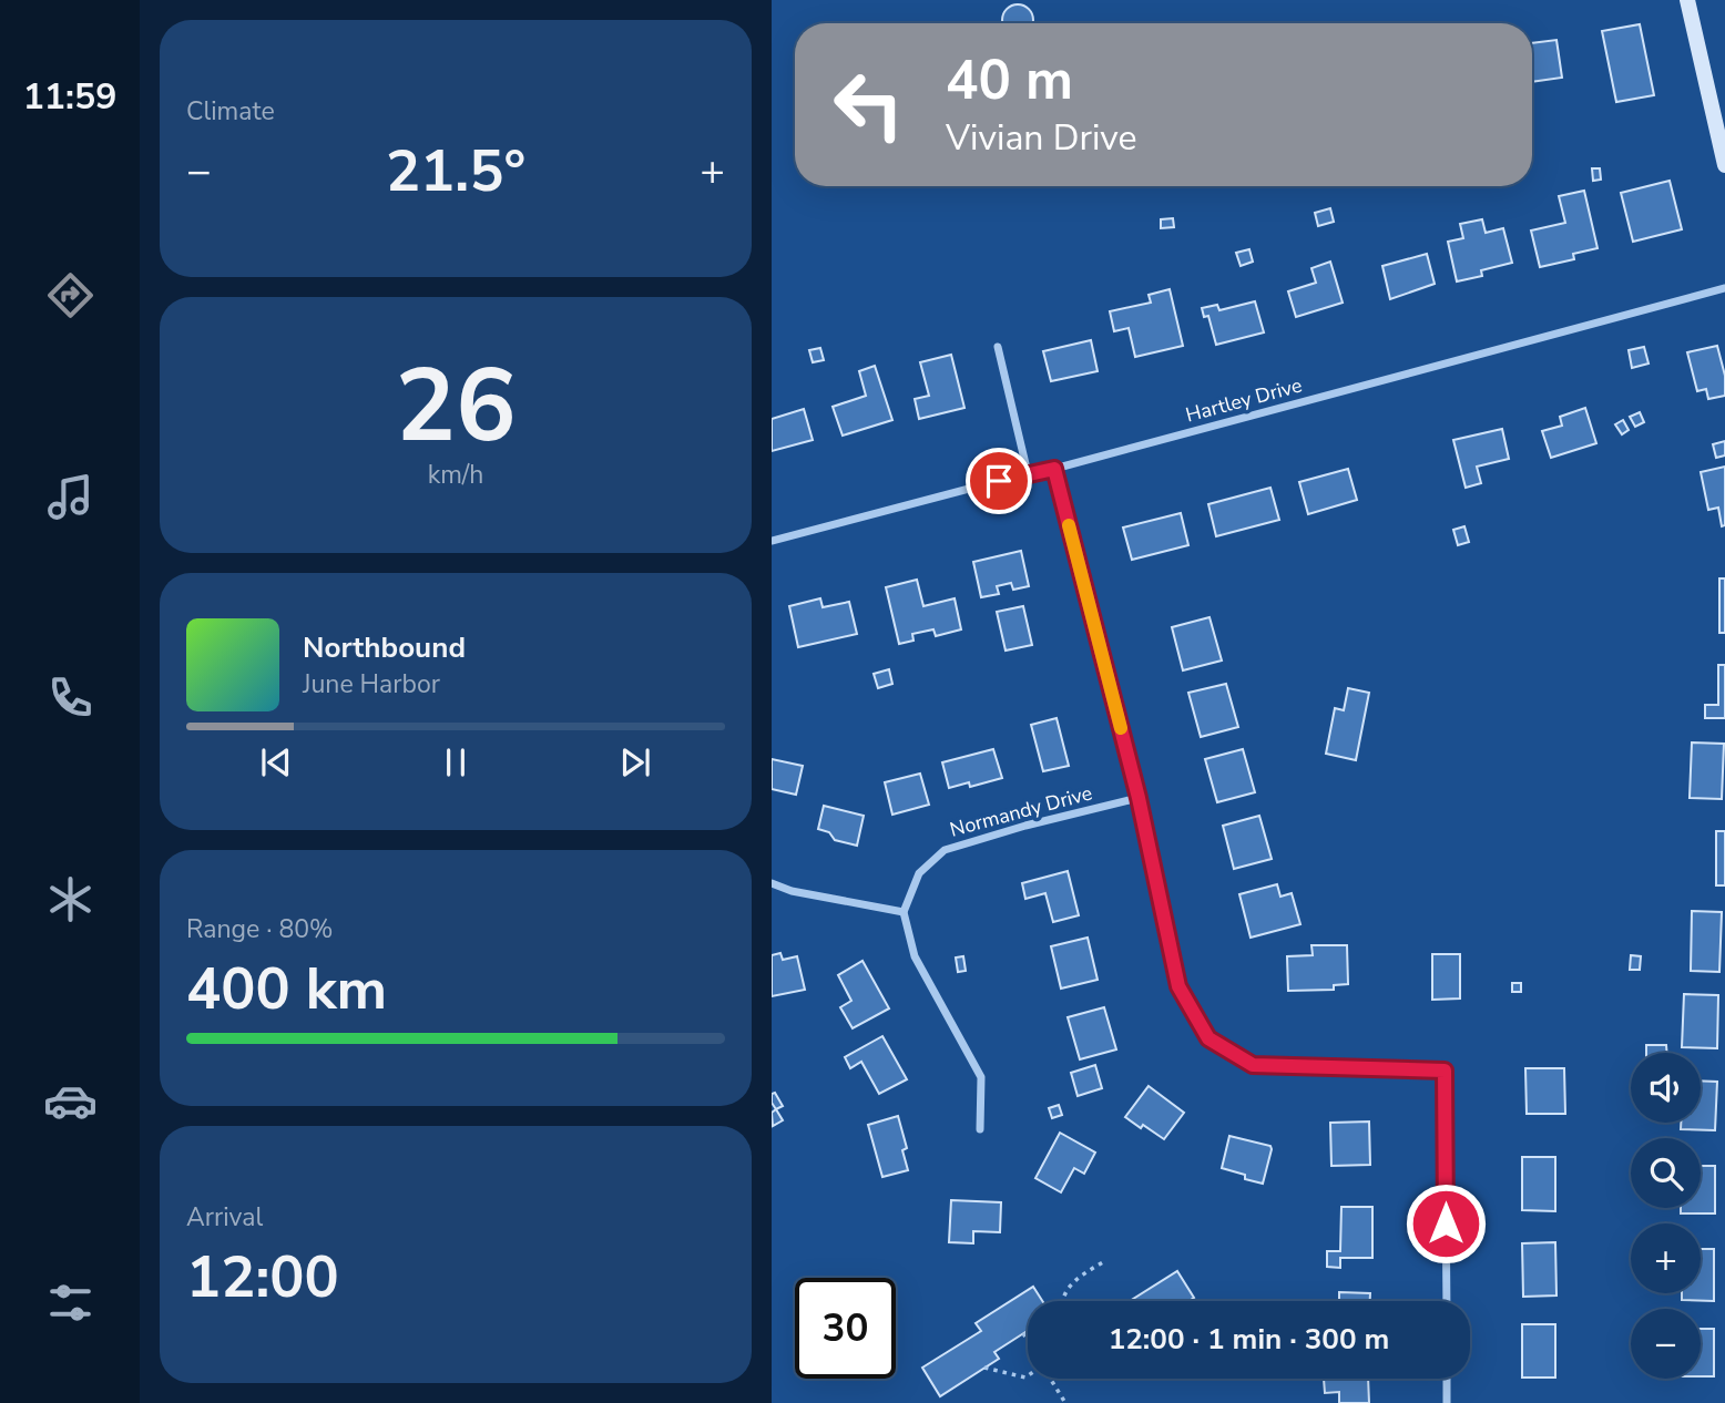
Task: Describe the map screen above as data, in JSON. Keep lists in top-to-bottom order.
{
  "streets": {
    "street": ["Hartley Drive", "Normandy Drive"]
  },
  "page": {
    "tabs": "11:59",
    "tile": [
      "Climate",
      ["26", "km/h"],
      ["Range · 80%", "400 km"],
      ["Arrival", "12:00"]
    ],
    "turn": ["40 m", "Vivian Drive"],
    "heat": ["−", "21.5°", "+"],
    "song": ["Northbound", "June Harbor"],
    "map_buttons": ["+", "−"],
    "limit": "30",
    "trip": "12:00 · 1 min · 300 m"
  }
}
